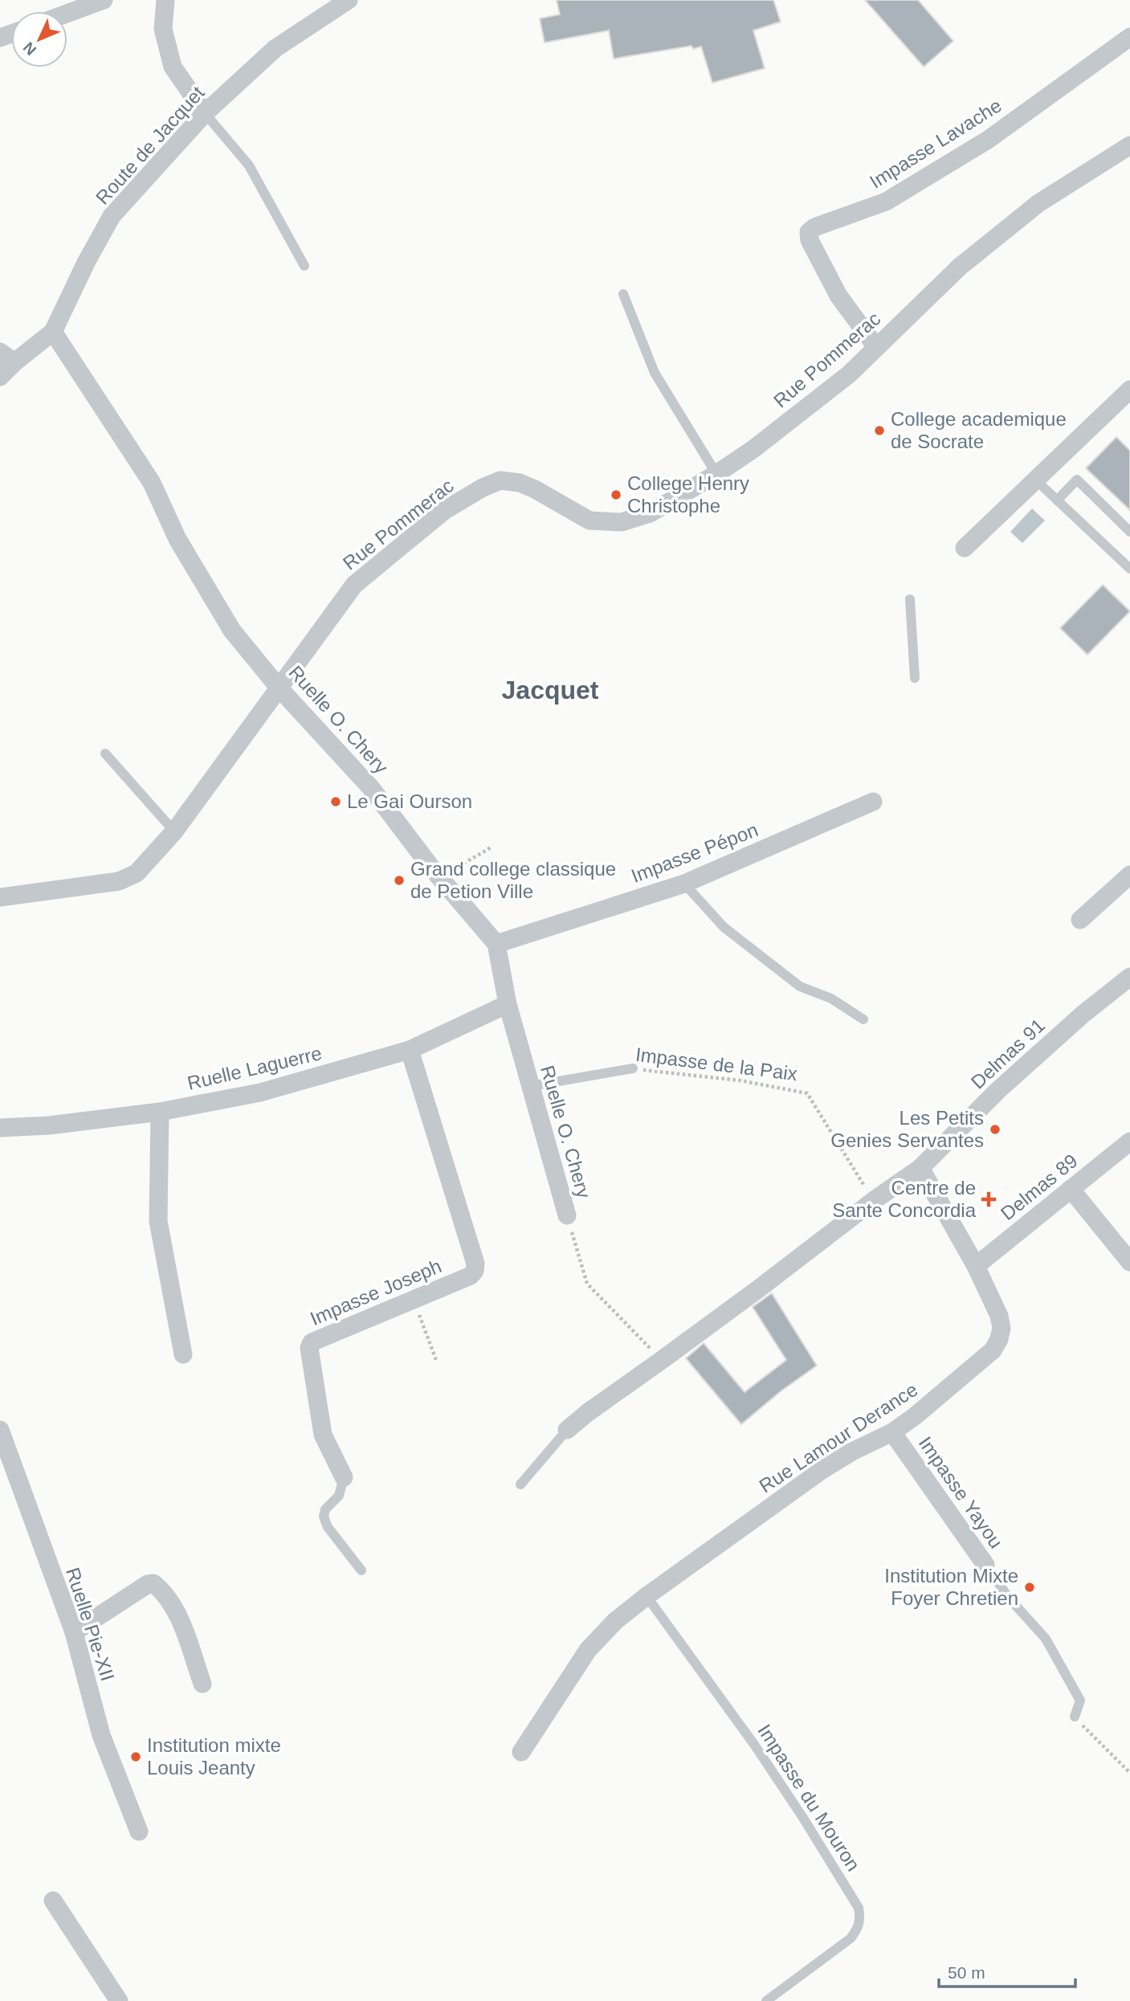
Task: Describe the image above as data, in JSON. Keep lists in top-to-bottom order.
{
  "streets": {
    "street": [
      "Impasse Lavache",
      "Route de Jacquet",
      "Rue Pommerac",
      "Ruelle O. Chery",
      "Impasse Pépon",
      "Delmas 91",
      "Ruelle Laguerre",
      "Delmas 89",
      "Impasse Joseph",
      "Rue Lamour Derance",
      "Impasse Yayou",
      "Ruelle Pie-XII"
    ],
    "lane": ["Impasse de la Paix", "Impasse du Mouron"]
  },
  "crossings": [
    ["Impasse Lavache", "Rue Pommerac"],
    ["Route de Jacquet", "Ruelle O. Chery"],
    ["Rue Pommerac", "Ruelle O. Chery"],
    ["Ruelle O. Chery", "Impasse Pépon"],
    ["Ruelle O. Chery", "Impasse de la Paix"],
    ["Ruelle O. Chery", "Ruelle Laguerre"],
    ["Delmas 91", "Impasse de la Paix"],
    ["Delmas 91", "Rue Lamour Derance"],
    ["Ruelle Laguerre", "Impasse Joseph"],
    ["Delmas 89", "Rue Lamour Derance"],
    ["Rue Lamour Derance", "Impasse Yayou"],
    ["Rue Lamour Derance", "Impasse du Mouron"]
  ],
  "districts": ["Jacquet"],
  "places": {
    "other": [
      "College academique de Socrate",
      "College Henry Christophe",
      "Le Gai Ourson",
      "Grand college classique de Petion Ville",
      "Les Petits Genies Servantes",
      "Institution Mixte Foyer Chretien",
      "Institution mixte Louis Jeanty"
    ],
    "health": ["Centre de Sante Concordia"]
  },
  "scale_bar": "50 m",
  "north": "bottom left"
}
